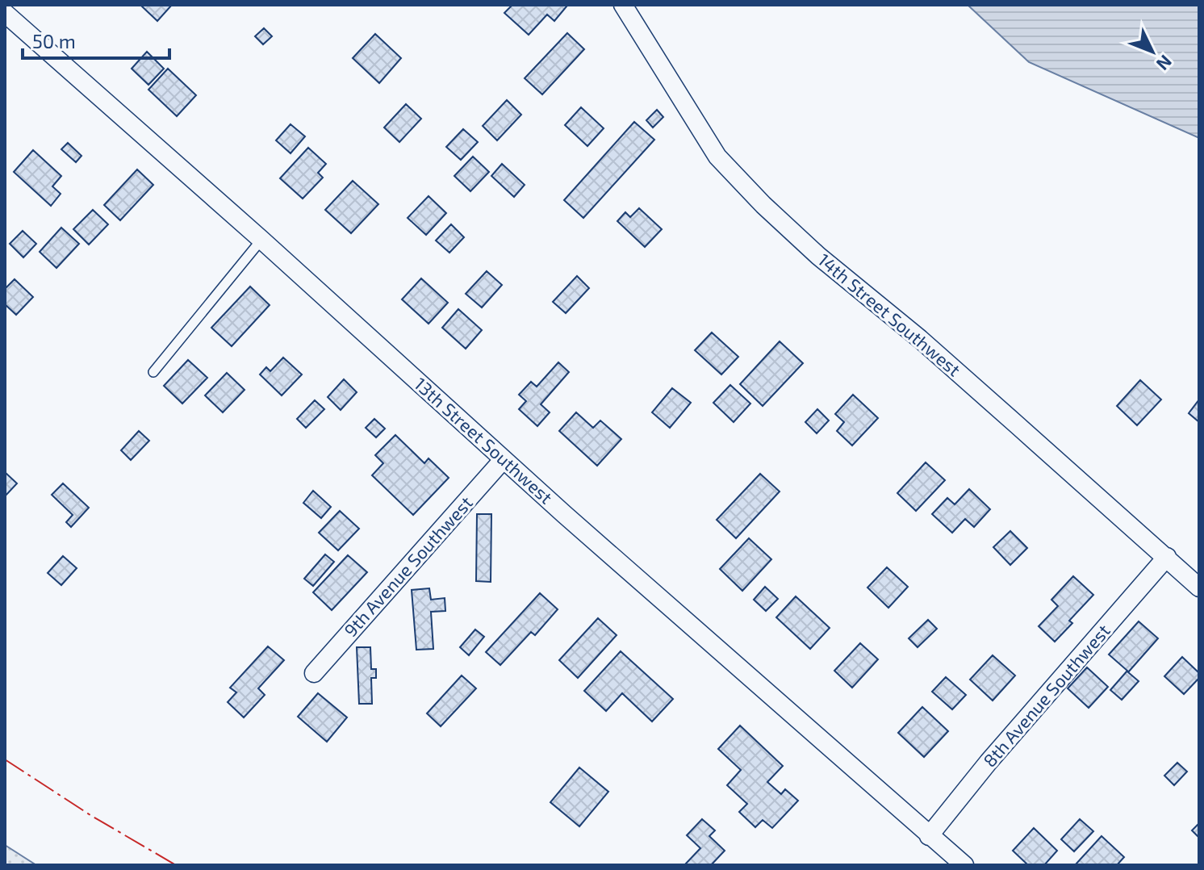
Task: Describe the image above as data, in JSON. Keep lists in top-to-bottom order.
{
  "streets": {
    "street": [
      "14th Street Southwest",
      "13th Street Southwest",
      "9th Avenue Southwest",
      "8th Avenue Southwest"
    ]
  },
  "crossings": [
    ["14th Street Southwest", "8th Avenue Southwest"],
    ["13th Street Southwest", "9th Avenue Southwest"],
    ["13th Street Southwest", "8th Avenue Southwest"]
  ],
  "scale_bar": "50 m",
  "north": "bottom right"
}
